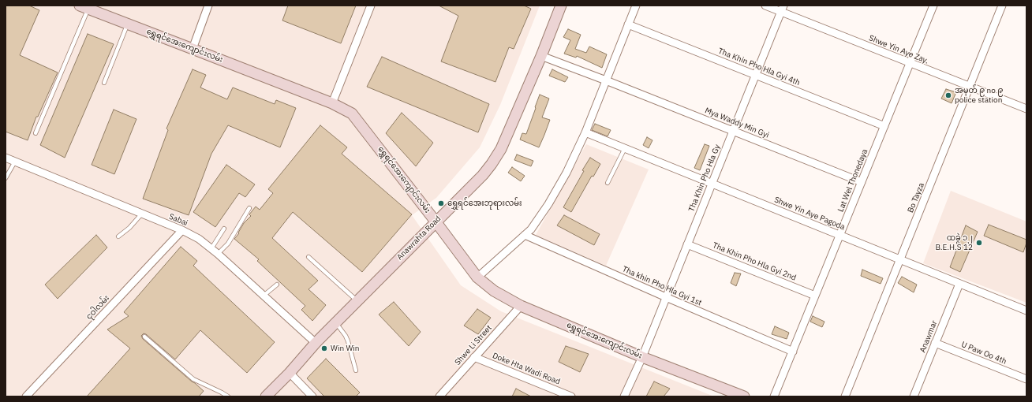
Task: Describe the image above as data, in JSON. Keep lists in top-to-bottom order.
{
  "streets": {
    "street": [
      "ရွှေရင်အေးကျောင်းလမ်း",
      "Shwe Yin Aye Zay.",
      "Tha Khin Pho Hla Gyi 4th",
      "Mya Waddy Min Gyi",
      "Tha Khin Pho Hla Gy",
      "Lat Wel Thonedaya",
      "Bo Tayza",
      "Shwe Yin Aye Pagoda",
      "Sabai",
      "Anawrahta Road",
      "Tha Khin Pho Hla Gyi 2nd",
      "Tha khin Pho Hla Gyi 1st",
      "ငုဝါလမ်း",
      "Anawmar",
      "Shwe Li Street",
      "U Paw Oo 4th",
      "Doke Hta Wadi Road"
    ]
  },
  "crossings": [
    ["ရွှေရင်အေးကျောင်းလမ်း", "Tha Khin Pho Hla Gy"],
    ["ရွှေရင်အေးကျောင်းလမ်း", "Anawrahta Road"],
    ["ရွှေရင်အေးကျောင်းလမ်း", "Shwe Li Street"],
    ["Shwe Yin Aye Zay.", "Tha Khin Pho Hla Gy"],
    ["Shwe Yin Aye Zay.", "Lat Wel Thonedaya"],
    ["Shwe Yin Aye Zay.", "Bo Tayza"],
    ["Tha Khin Pho Hla Gyi 4th", "Tha Khin Pho Hla Gy"],
    ["Tha Khin Pho Hla Gyi 4th", "Lat Wel Thonedaya"],
    ["Mya Waddy Min Gyi", "Tha Khin Pho Hla Gy"],
    ["Mya Waddy Min Gyi", "Lat Wel Thonedaya"],
    ["Mya Waddy Min Gyi", "Anawrahta Road"],
    ["Tha Khin Pho Hla Gy", "Shwe Yin Aye Pagoda"],
    ["Tha Khin Pho Hla Gy", "Tha Khin Pho Hla Gyi 2nd"],
    ["Tha Khin Pho Hla Gy", "Tha khin Pho Hla Gyi 1st"],
    ["Lat Wel Thonedaya", "Shwe Yin Aye Pagoda"],
    ["Lat Wel Thonedaya", "Tha Khin Pho Hla Gyi 2nd"],
    ["Lat Wel Thonedaya", "Tha khin Pho Hla Gyi 1st"],
    ["Bo Tayza", "Shwe Yin Aye Pagoda"],
    ["Shwe Yin Aye Pagoda", "Anawmar"],
    ["Sabai", "Anawrahta Road"],
    ["Sabai", "ငုဝါလမ်း"],
    ["Anawmar", "U Paw Oo 4th"],
    ["Shwe Li Street", "Doke Hta Wadi Road"]
  ],
  "places": [
    "အမှတ် ၉ no ၉ police station",
    "ရွှေရင်အေးဘုရားလမ်း",
    "ထခွဲ ၁၂ B.E.H.S 12",
    "Win Win"
  ]
}
